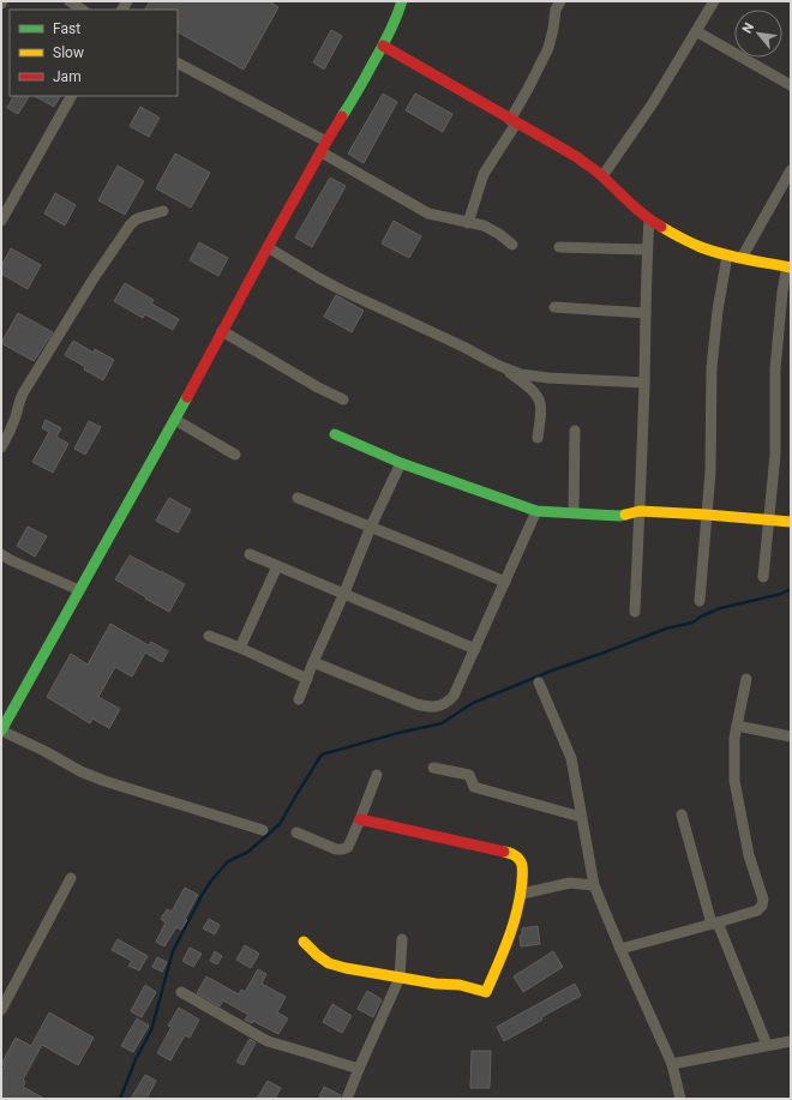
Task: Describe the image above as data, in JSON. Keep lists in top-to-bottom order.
{
  "legend": ["Fast", "Slow", "Jam"],
  "north": "top left"
}
